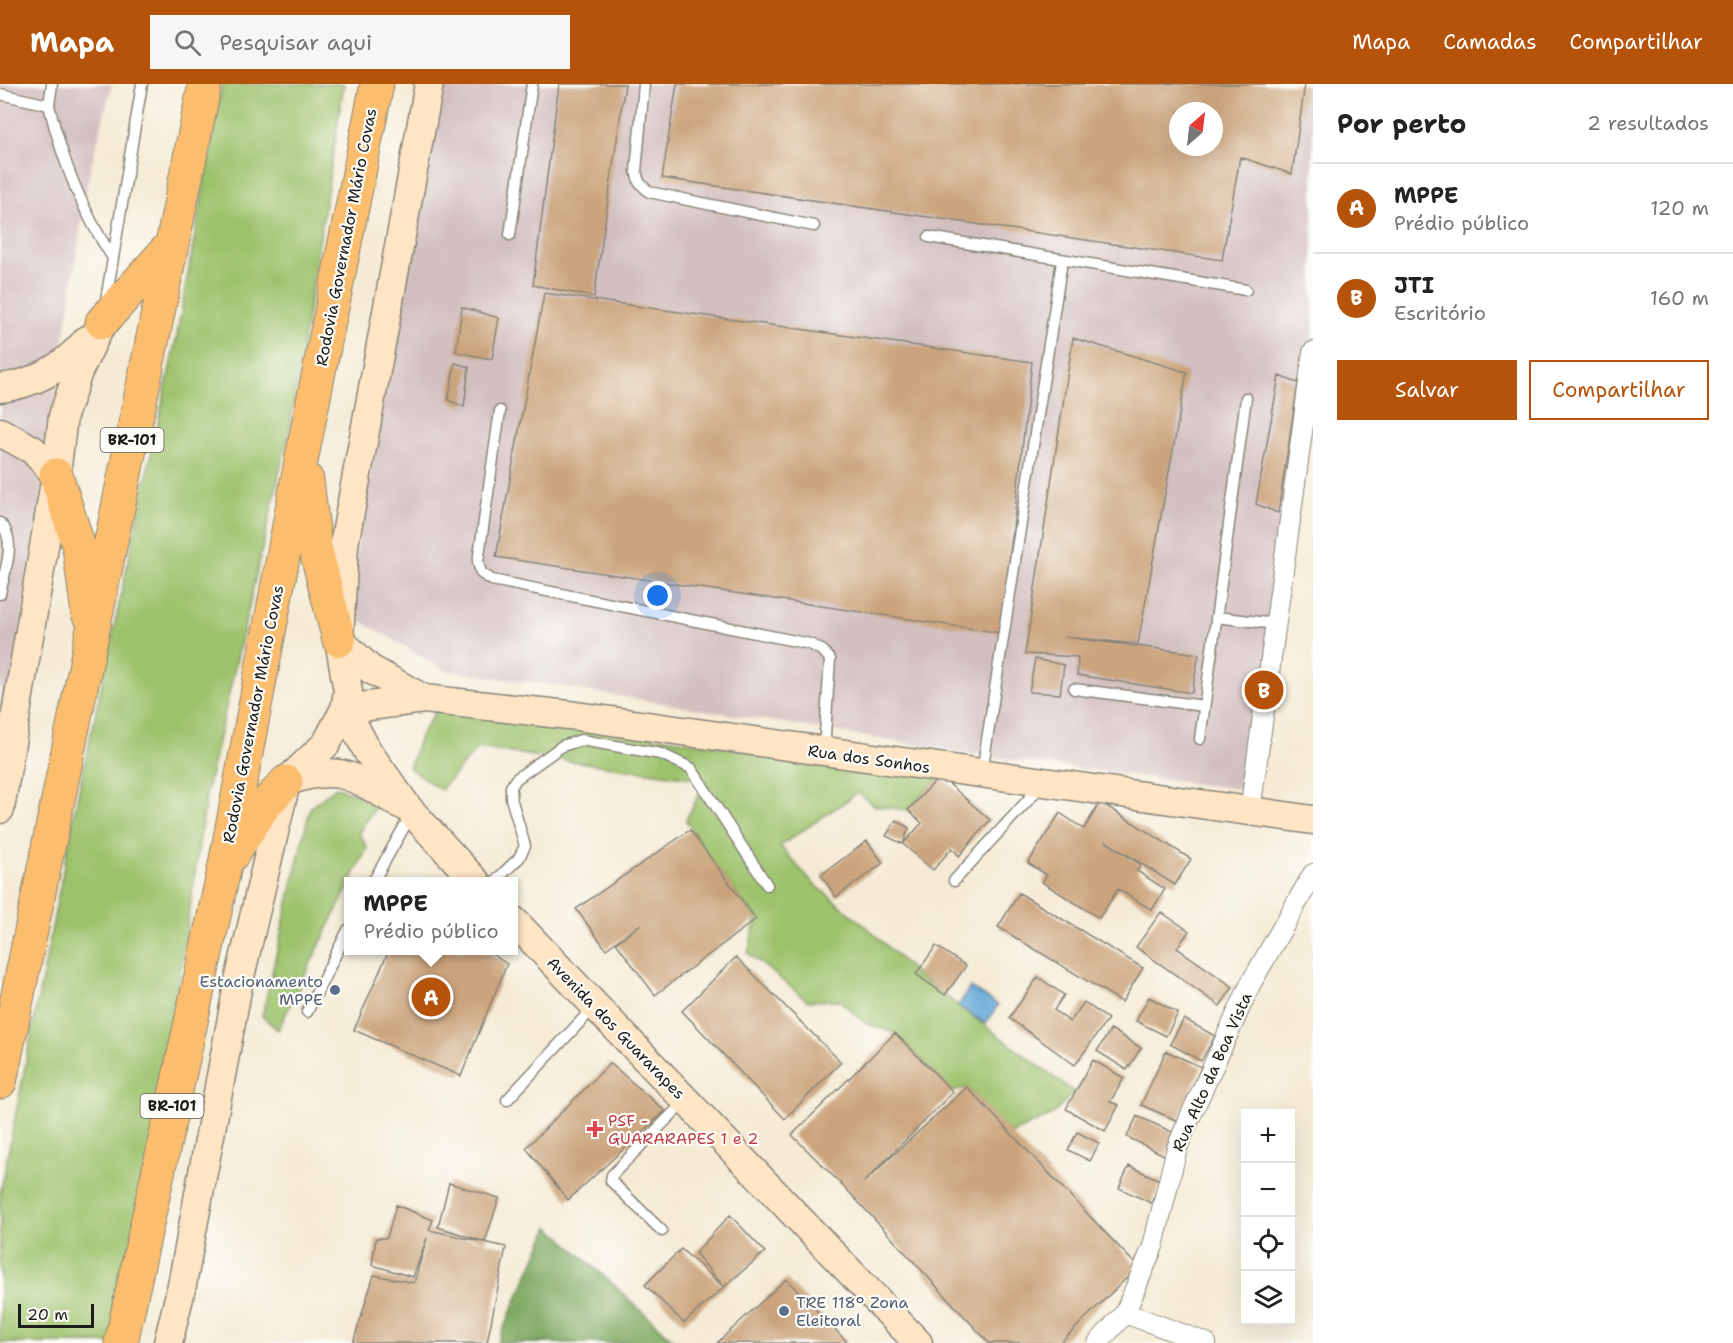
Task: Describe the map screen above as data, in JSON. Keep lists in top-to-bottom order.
{
  "streets": {
    "highway": ["Rodovia Governador Mário Covas", "BR-101"],
    "main road": ["Rua dos Sonhos", "Avenida dos Guararapes"],
    "street": ["Rua Alto da Boa Vista"]
  },
  "places": {
    "other": ["Estacionamento MPPE", "TRE 118° Zona Eleitoral"],
    "health": ["PSF - GUARARAPES 1 e 2"]
  },
  "scale_bar": "20 m",
  "north": "top right",
  "page": {
    "header": "Mapa",
    "search": "Pesquisar aqui",
    "nav": ["Mapa", "Camadas", "Compartilhar"],
    "heading": ["Por perto", "2 resultados"],
    "list": [
      {
        "mark": "A",
        "name": "MPPE",
        "note": "Prédio público",
        "value": "120 m"
      },
      {
        "mark": "B",
        "name": "JTI",
        "note": "Escritório",
        "value": "160 m"
      }
    ],
    "buttons": ["Salvar", "Compartilhar"],
    "pins": ["B", "A"],
    "popup": ["MPPE", "Prédio público"],
    "map_buttons": ["+", "−"],
    "scale": "20 m"
  }
}
